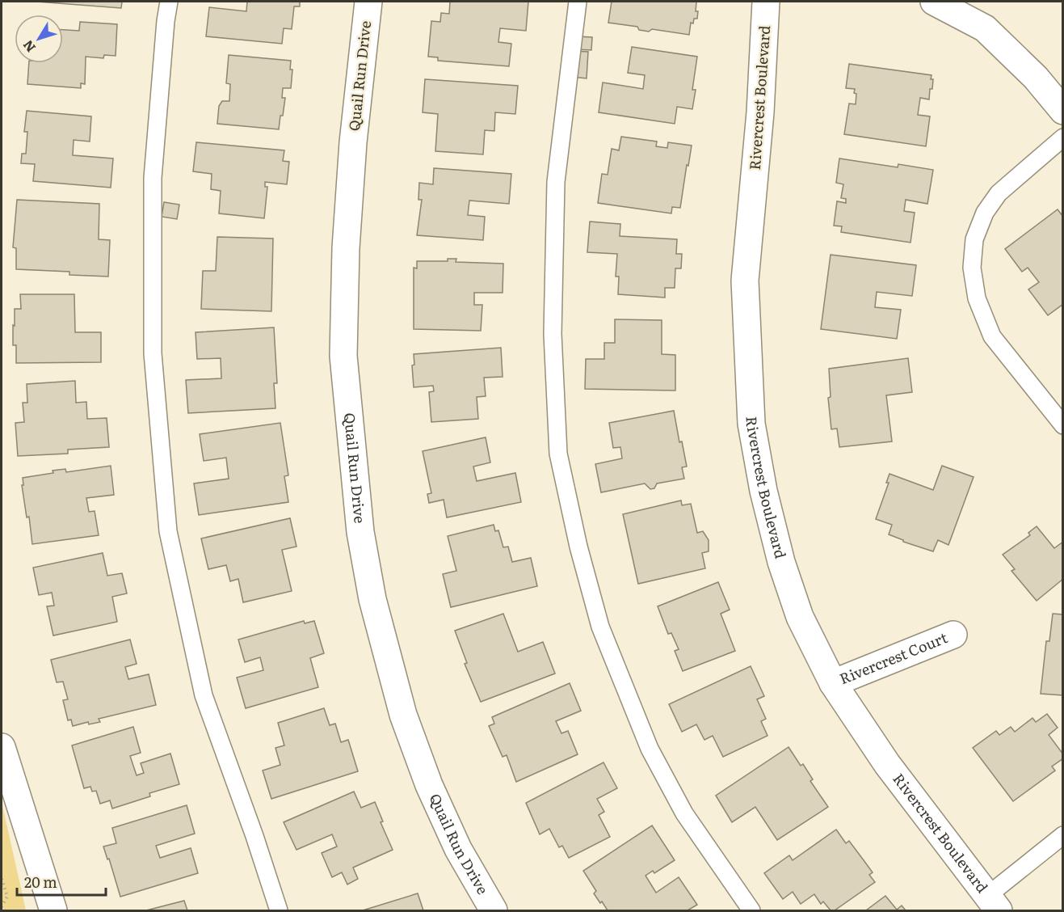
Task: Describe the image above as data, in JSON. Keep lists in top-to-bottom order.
{
  "streets": {
    "street": ["Quail Run Drive", "Rivercrest Boulevard", "Rivercrest Court"]
  },
  "crossings": [
    ["Rivercrest Boulevard", "Rivercrest Court"]
  ],
  "scale_bar": "20 m",
  "north": "bottom left"
}
